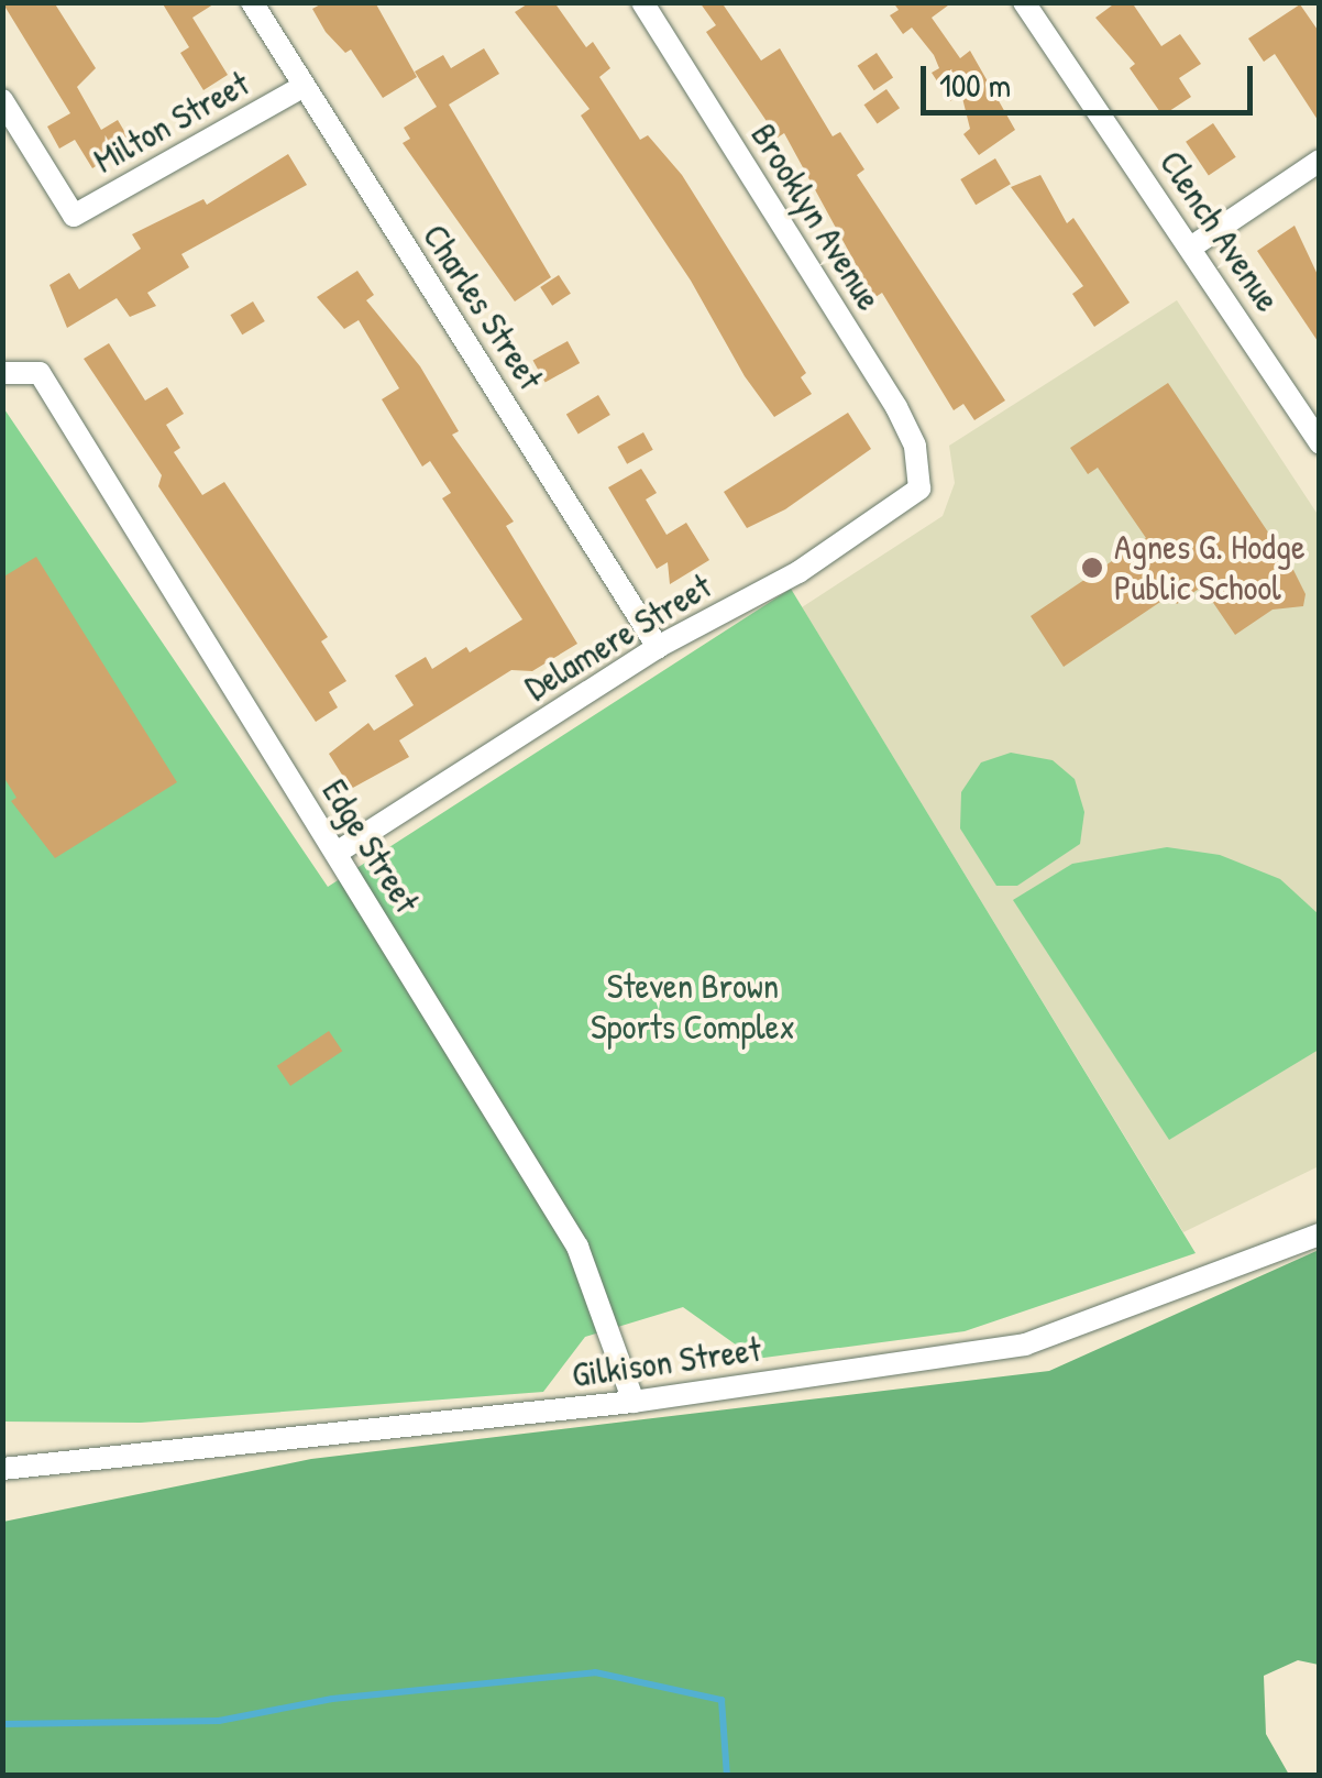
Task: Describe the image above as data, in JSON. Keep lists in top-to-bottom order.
{
  "streets": {
    "street": [
      "Milton Street",
      "Brooklyn Avenue",
      "Clench Avenue",
      "Charles Street",
      "Delamere Street",
      "Edge Street",
      "Gilkison Street"
    ]
  },
  "crossings": [
    ["Milton Street", "Charles Street"],
    ["Brooklyn Avenue", "Delamere Street"],
    ["Charles Street", "Delamere Street"],
    ["Delamere Street", "Edge Street"],
    ["Edge Street", "Gilkison Street"]
  ],
  "parks": ["Steven Brown Sports Complex"],
  "places": ["Agnes G. Hodge Public School"],
  "scale_bar": "100 m"
}
